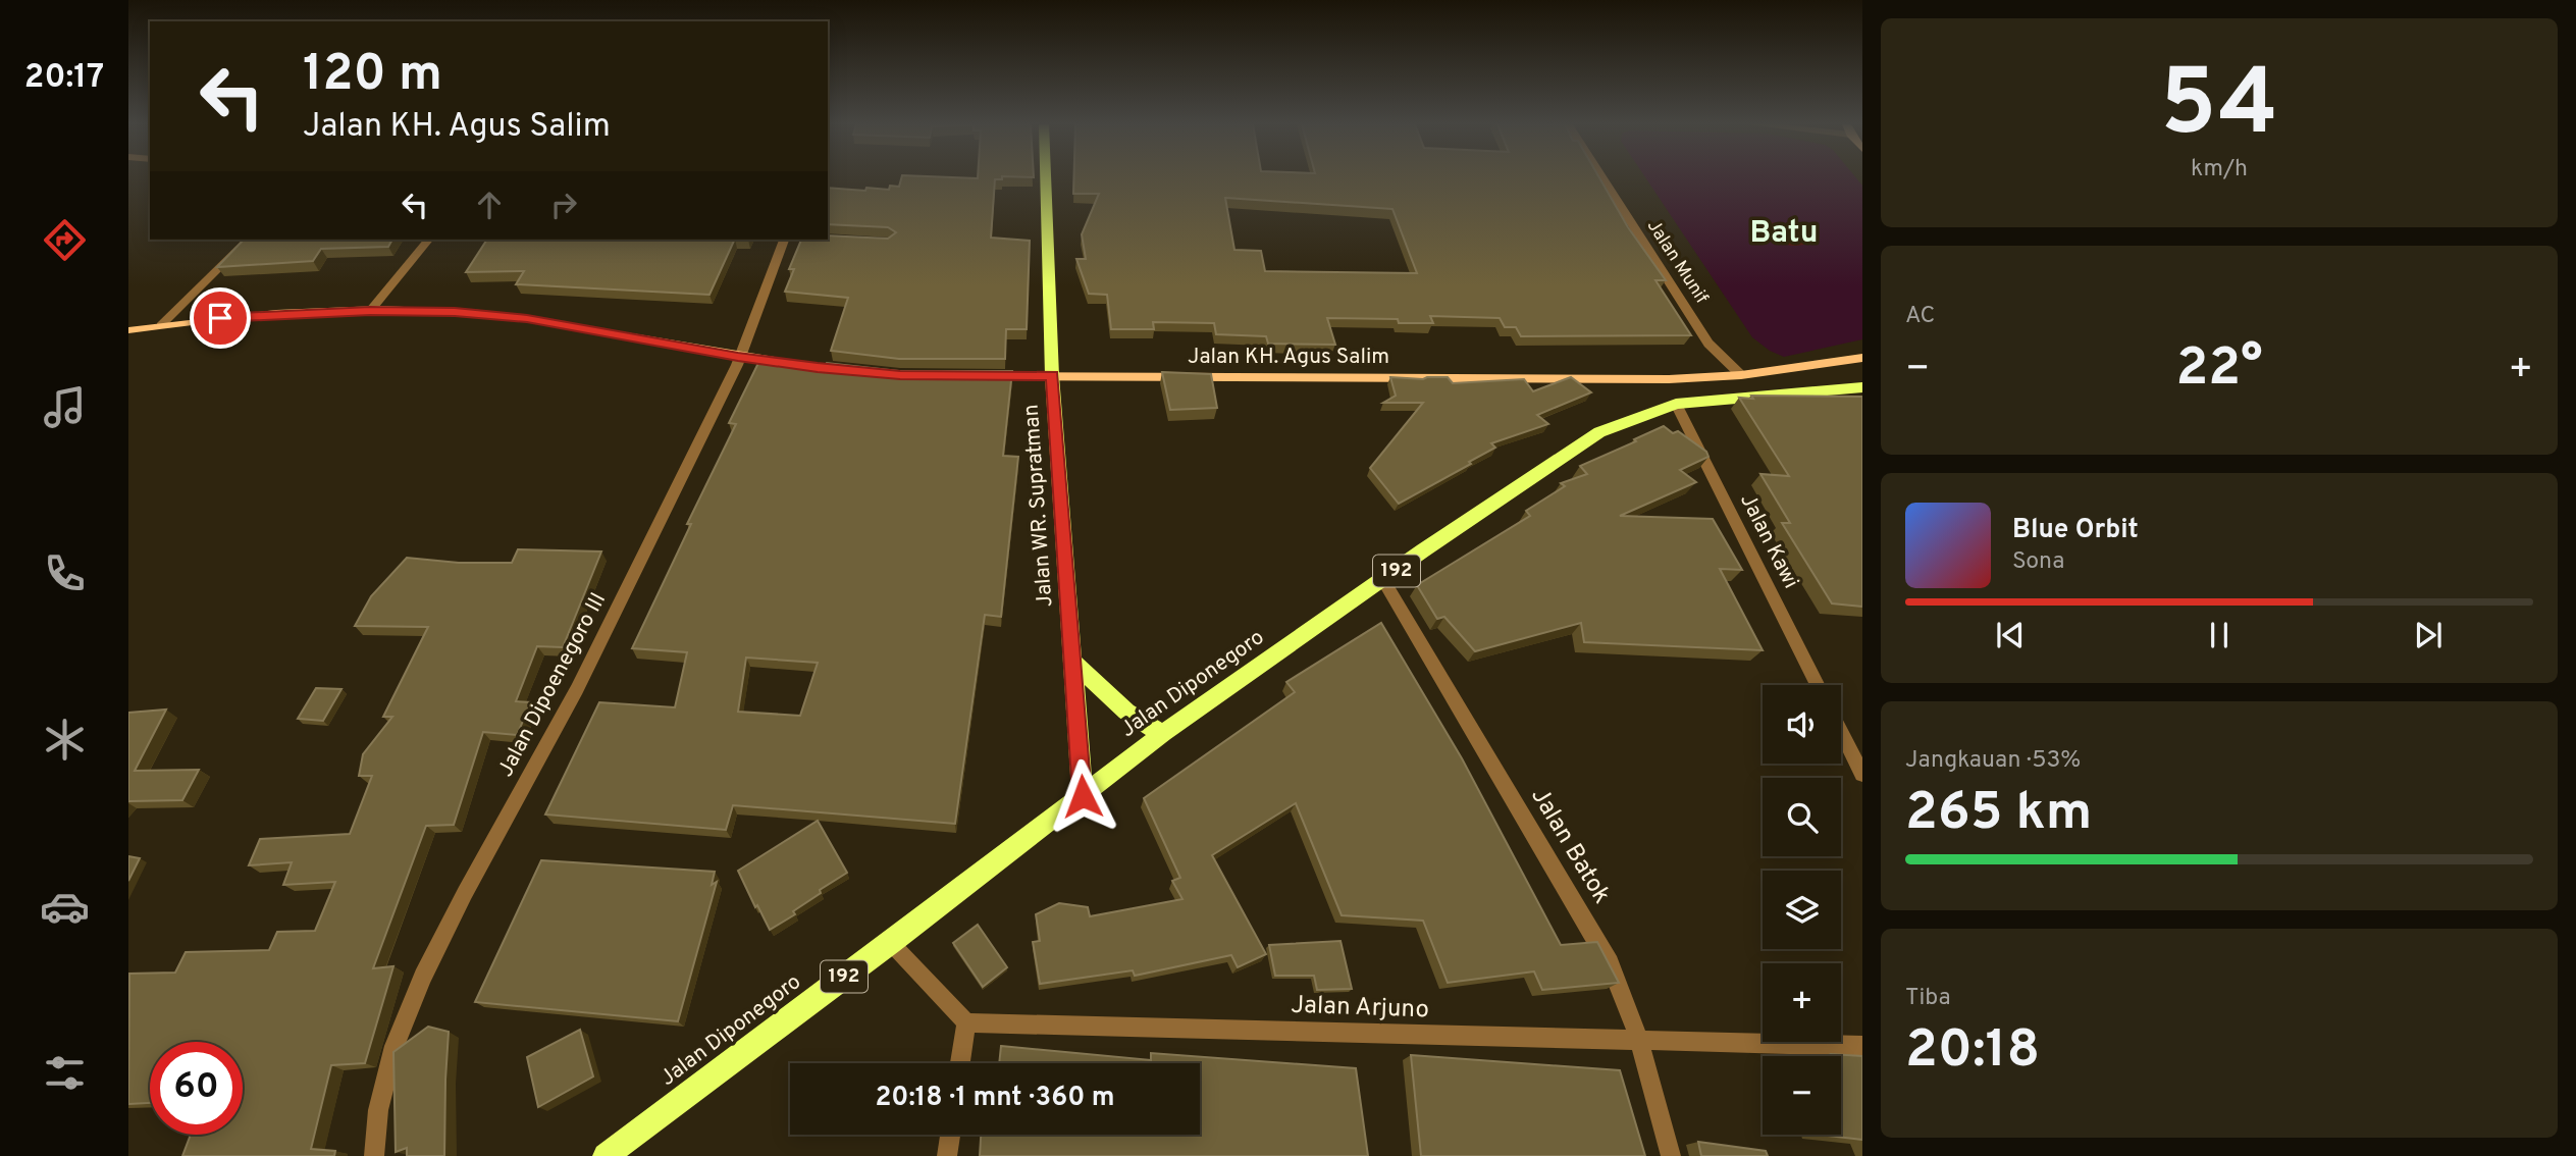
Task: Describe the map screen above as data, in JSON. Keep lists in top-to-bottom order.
{
  "streets": {
    "main road": ["Jalan WR. Supratman", "192", "Jalan Diponegoro"],
    "street": [
      "Jalan Munif",
      "Jalan KH. Agus Salim",
      "Jalan Kawi",
      "Jalan Dipoenegoro III",
      "Jalan Batok",
      "Jalan Arjuno"
    ]
  },
  "crossings": [
    ["Jalan Munif", "Jalan KH. Agus Salim"],
    ["Jalan KH. Agus Salim", "Jalan WR. Supratman"],
    ["Jalan WR. Supratman", "Jalan Diponegoro"],
    ["Jalan Kawi", "Jalan Diponegoro"],
    ["Jalan Diponegoro", "Jalan Batok"],
    ["Jalan Batok", "Jalan Arjuno"]
  ],
  "districts": ["Batu"],
  "page": {
    "tabs": "20:17",
    "tile": [
      ["54", "km/h"],
      "AC",
      ["Jangkauan · 53%", "265 km"],
      ["Tiba", "20:18"]
    ],
    "turn": ["120 m", "Jalan KH. Agus Salim"],
    "heat": ["−", "22°", "+"],
    "song": ["Blue Orbit", "Sona"],
    "map_buttons": ["+", "−"],
    "limit": "60",
    "trip": "20:18 · 1 mnt · 360 m"
  }
}
